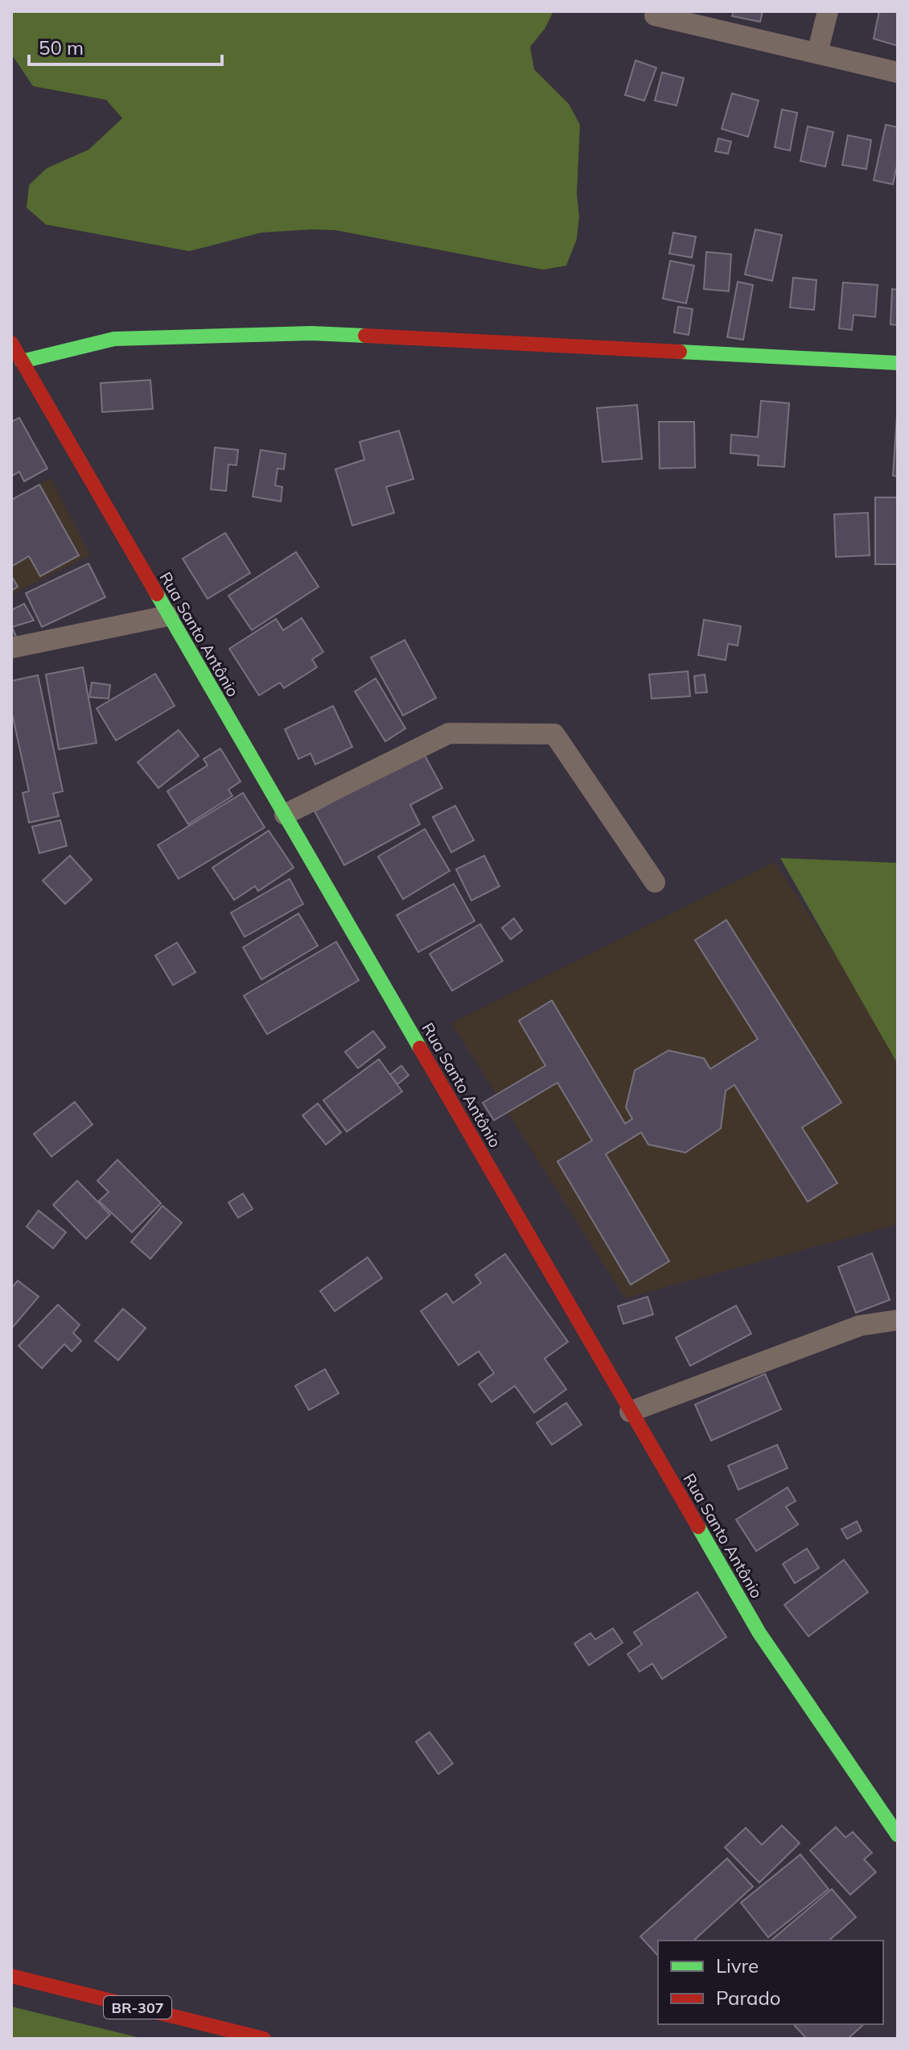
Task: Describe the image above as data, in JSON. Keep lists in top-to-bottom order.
{
  "streets": {
    "street": ["Rua Santo Antônio", "BR-307"]
  },
  "legend": ["Livre", "Parado"],
  "scale_bar": "50 m"
}
